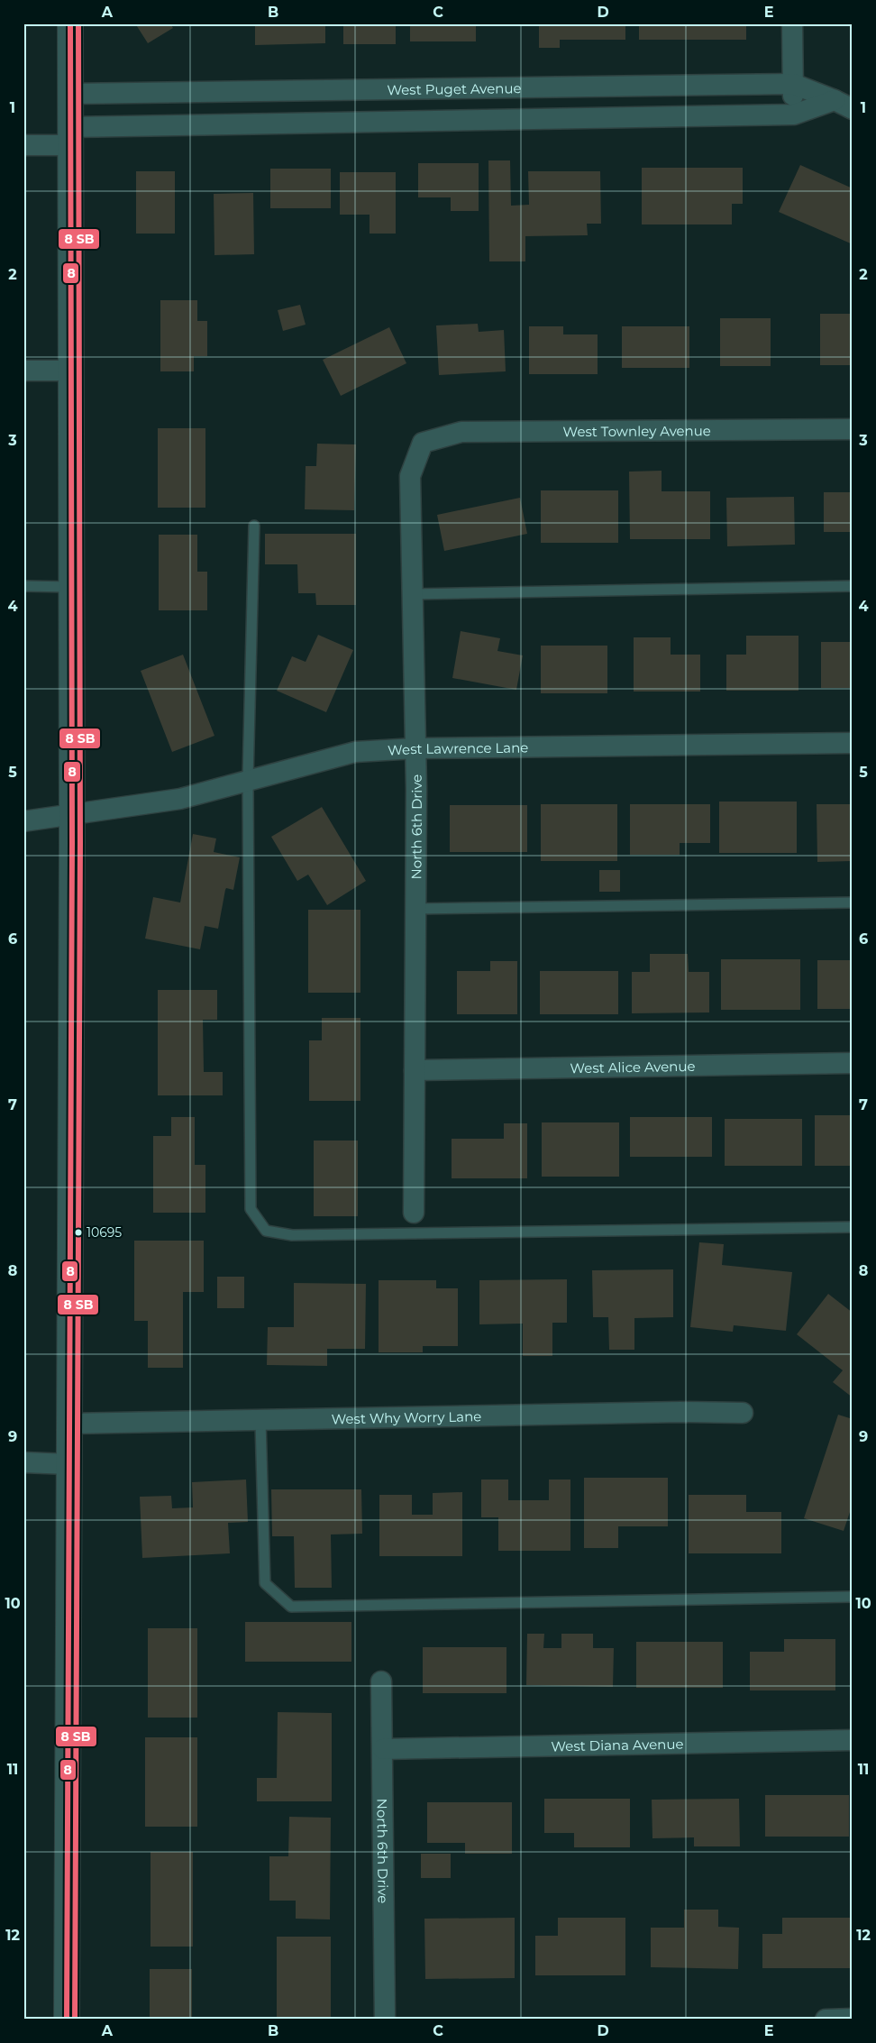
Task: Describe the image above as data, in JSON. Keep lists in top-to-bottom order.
{
  "streets": {
    "street": [
      "West Puget Avenue",
      "West Townley Avenue",
      "West Lawrence Lane",
      "North 6th Drive",
      "West Alice Avenue",
      "West Why Worry Lane",
      "West Diana Avenue"
    ]
  },
  "crossings": [
    ["West Townley Avenue", "North 6th Drive"],
    ["West Lawrence Lane", "North 6th Drive"],
    ["North 6th Drive", "West Alice Avenue"],
    ["North 6th Drive", "West Diana Avenue"]
  ],
  "places": ["10695"],
  "lines": ["transit line 8"],
  "grid": {
    "columns": [
      "A",
      "B",
      "C",
      "D",
      "E"
    ],
    "rows": [
      "1",
      "2",
      "3",
      "4",
      "5",
      "6",
      "7",
      "8",
      "9",
      "10",
      "11",
      "12"
    ]
  }
}
